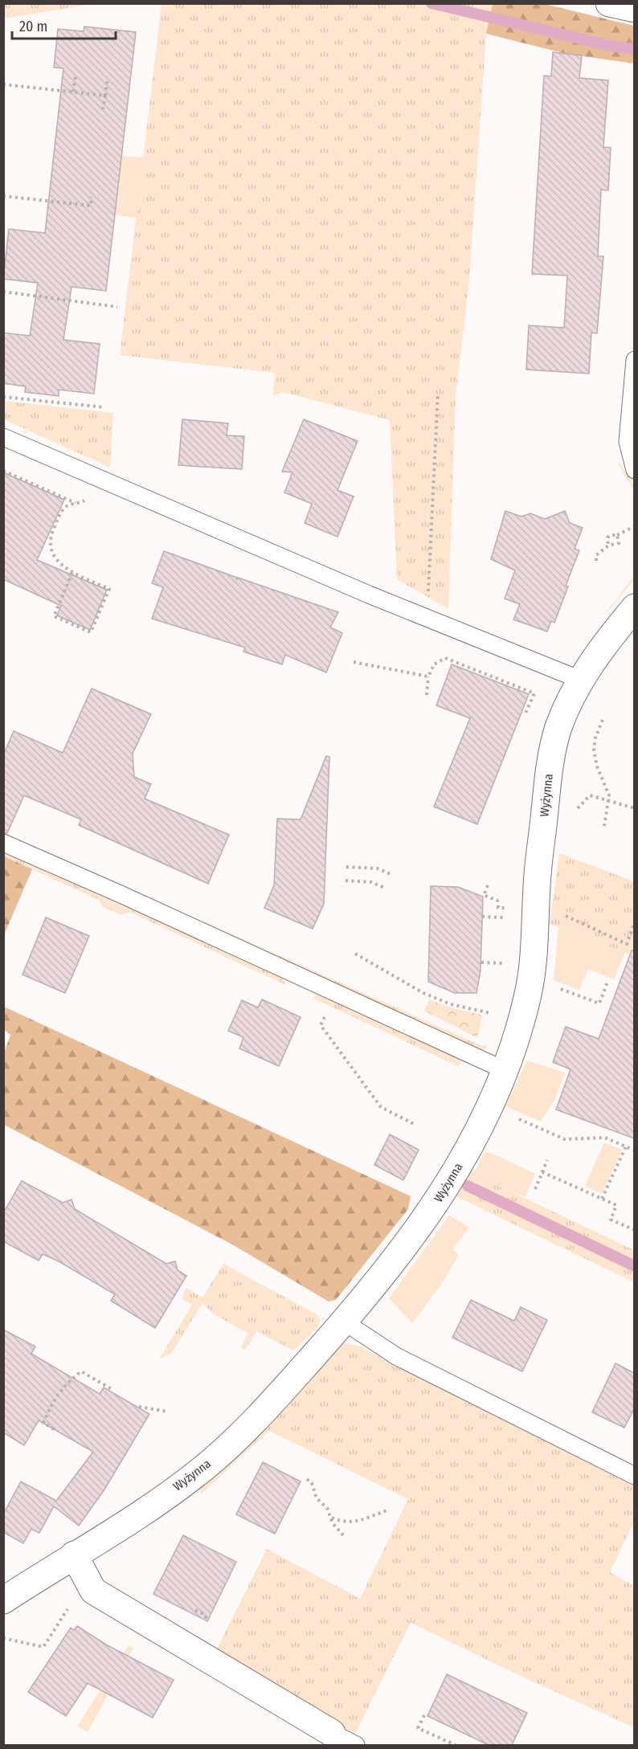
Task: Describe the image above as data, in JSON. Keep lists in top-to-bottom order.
{
  "streets": {
    "street": ["Wyżynna"]
  },
  "scale_bar": "20 m"
}
